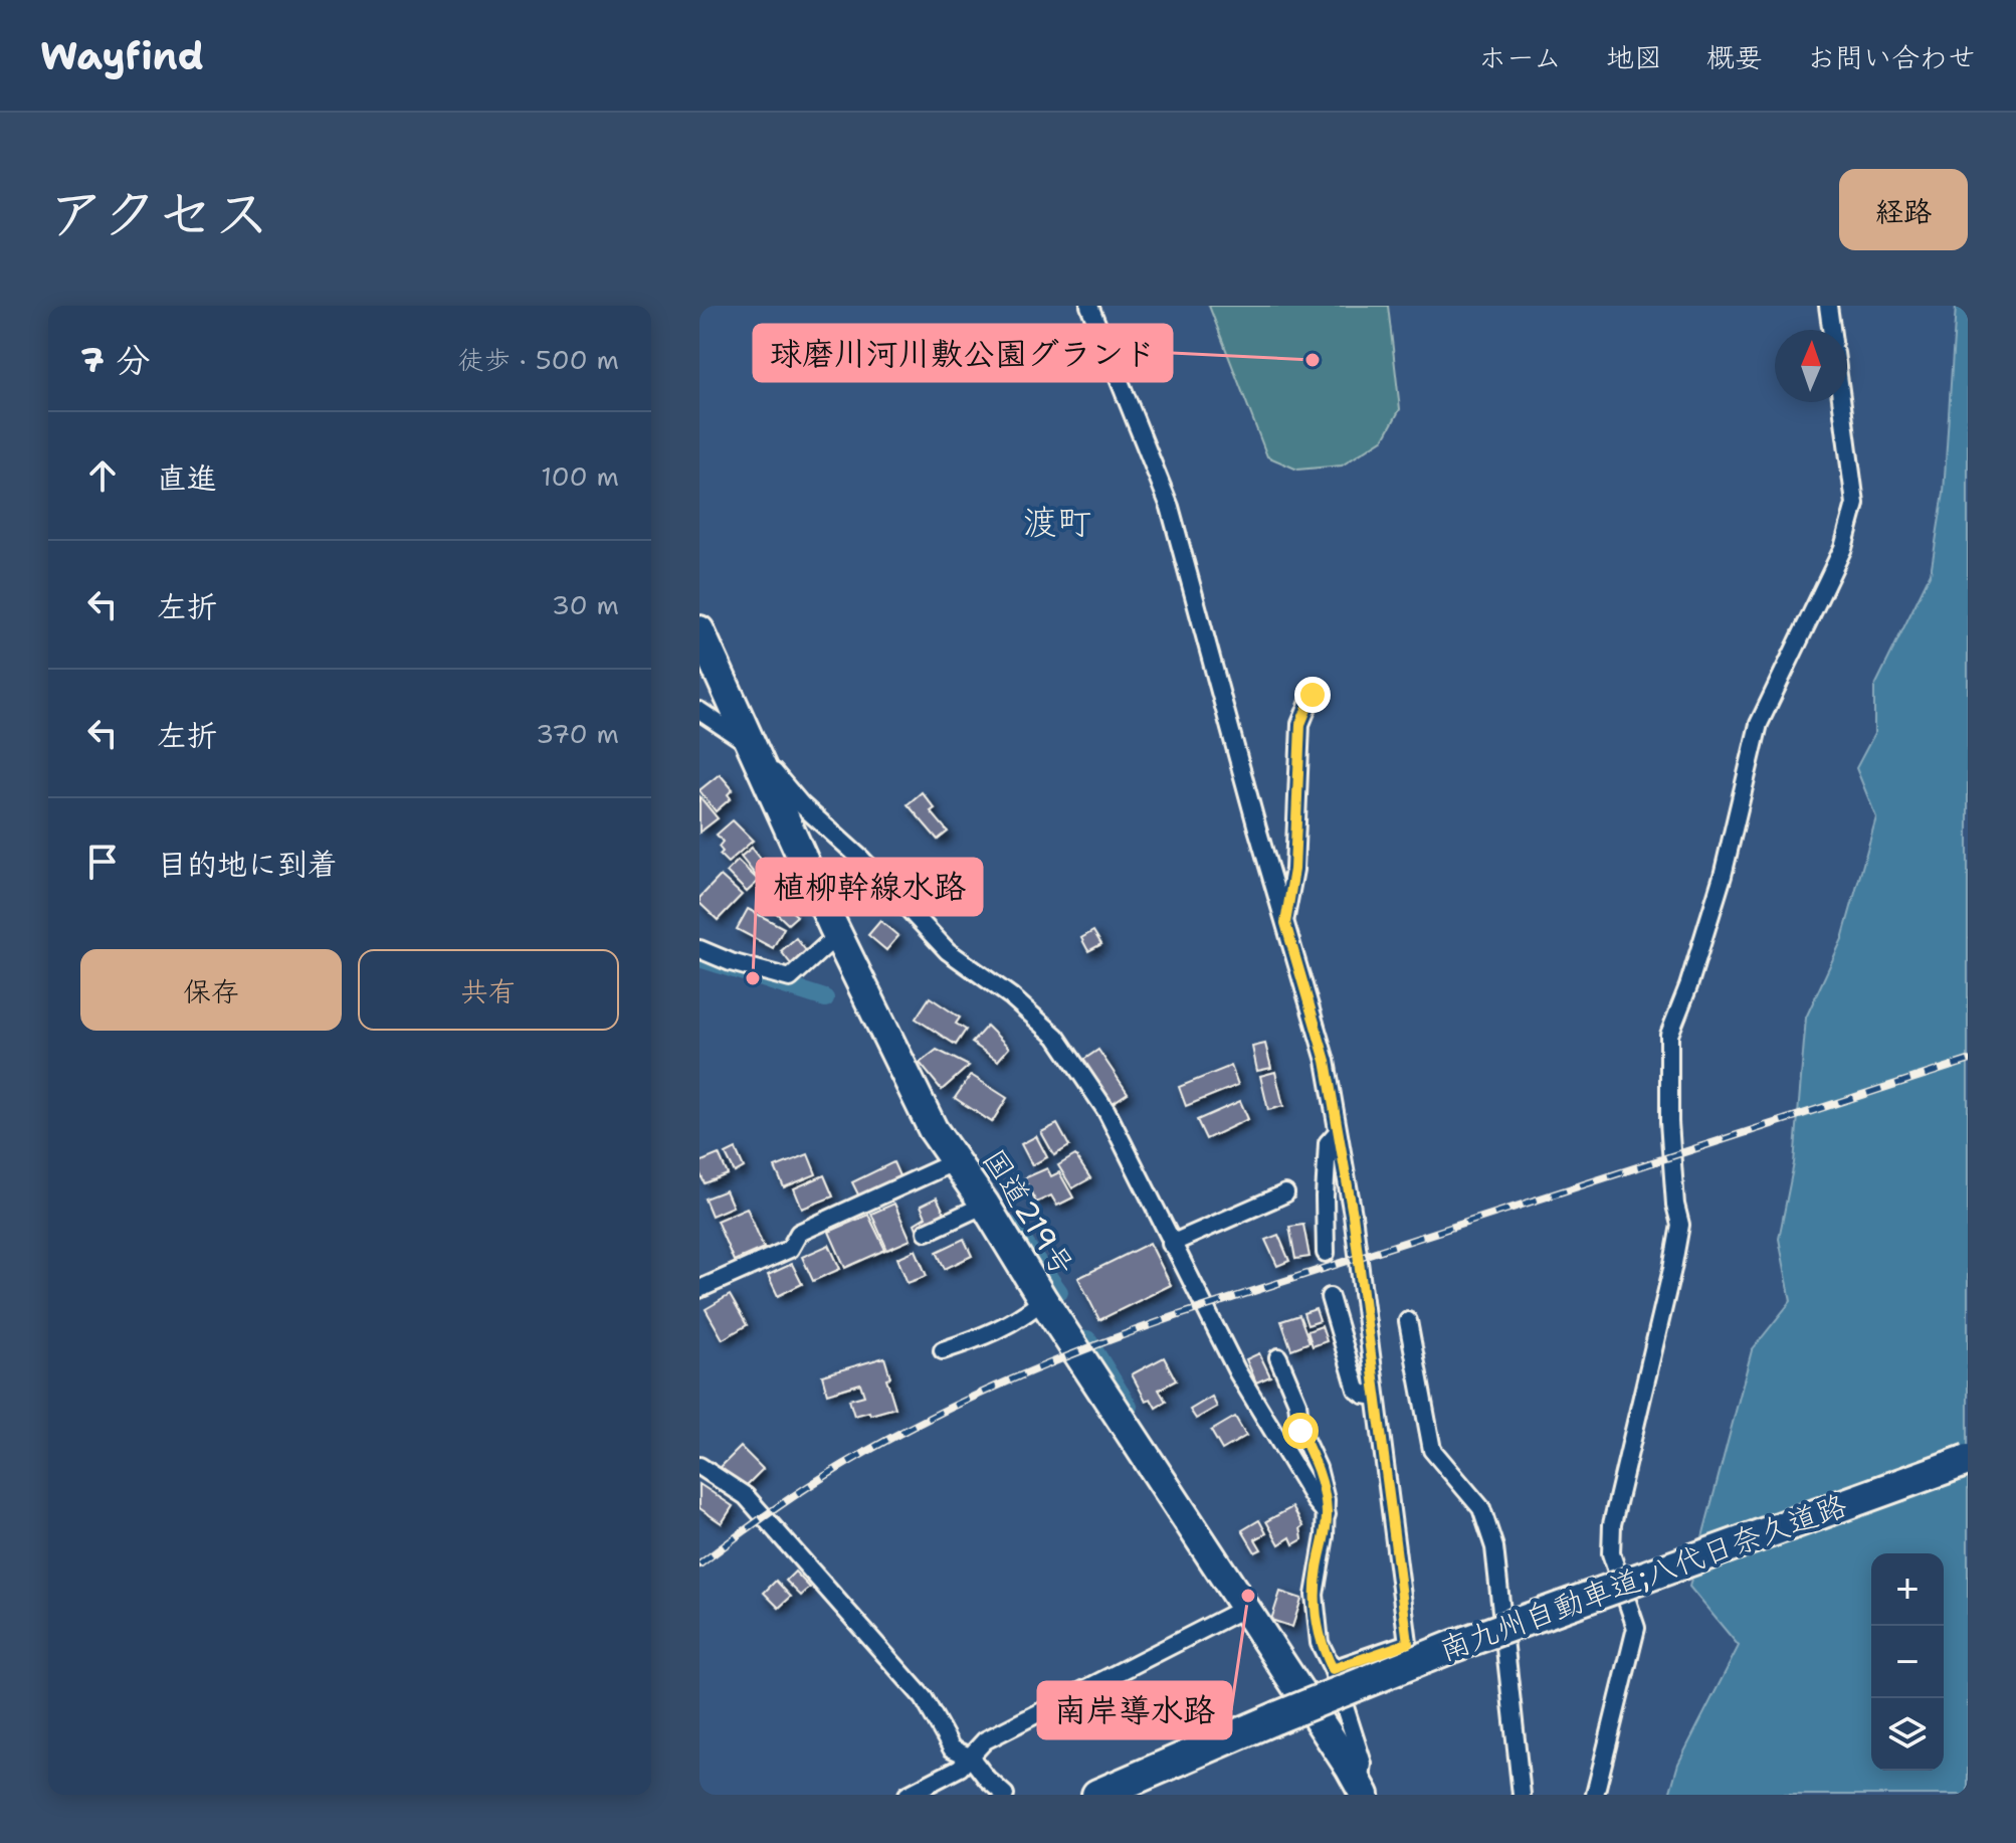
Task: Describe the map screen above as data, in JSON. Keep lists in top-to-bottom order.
{
  "streets": {
    "highway": ["国道219号", "南九州自動車道;八代日奈久道路"]
  },
  "districts": ["渡町"],
  "places": ["球磨川河川敷公園グランド", "植柳幹線水路", "南岸導水路"],
  "north": "top",
  "page": {
    "header": "Wayfind",
    "nav": [
      "ホーム",
      "地図",
      "概要",
      "お問い合わせ"
    ],
    "title": "アクセス",
    "buttons": [
      "経路",
      ["保存", "共有"]
    ],
    "heading": ["7 分", "徒歩 · 500 m"],
    "list": [
      ["直進", "100 m"],
      ["左折", "30 m"],
      ["左折", "370 m"],
      "目的地に到着"
    ],
    "map_buttons": ["+", "−"]
  }
}
